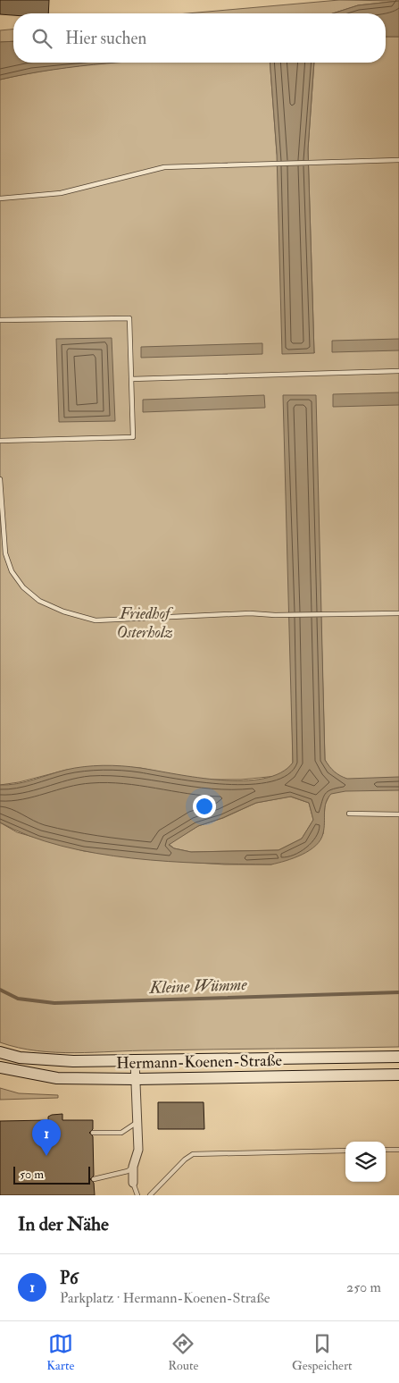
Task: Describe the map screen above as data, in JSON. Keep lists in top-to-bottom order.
{
  "streets": {
    "main road": ["Hermann-Koenen-Straße"]
  },
  "water": ["Kleine Wümme"],
  "parks": ["Friedhof Osterholz"],
  "scale_bar": "50 m",
  "page": {
    "search": "Hier suchen",
    "pins": "1",
    "scale": "50 m",
    "heading": "In der Nähe",
    "list": [
      {
        "mark": "1",
        "name": "P6",
        "note": "Parkplatz · Hermann-Koenen-Straße",
        "value": "250 m"
      }
    ],
    "nav": ["Karte", "Route", "Gespeichert"]
  }
}
